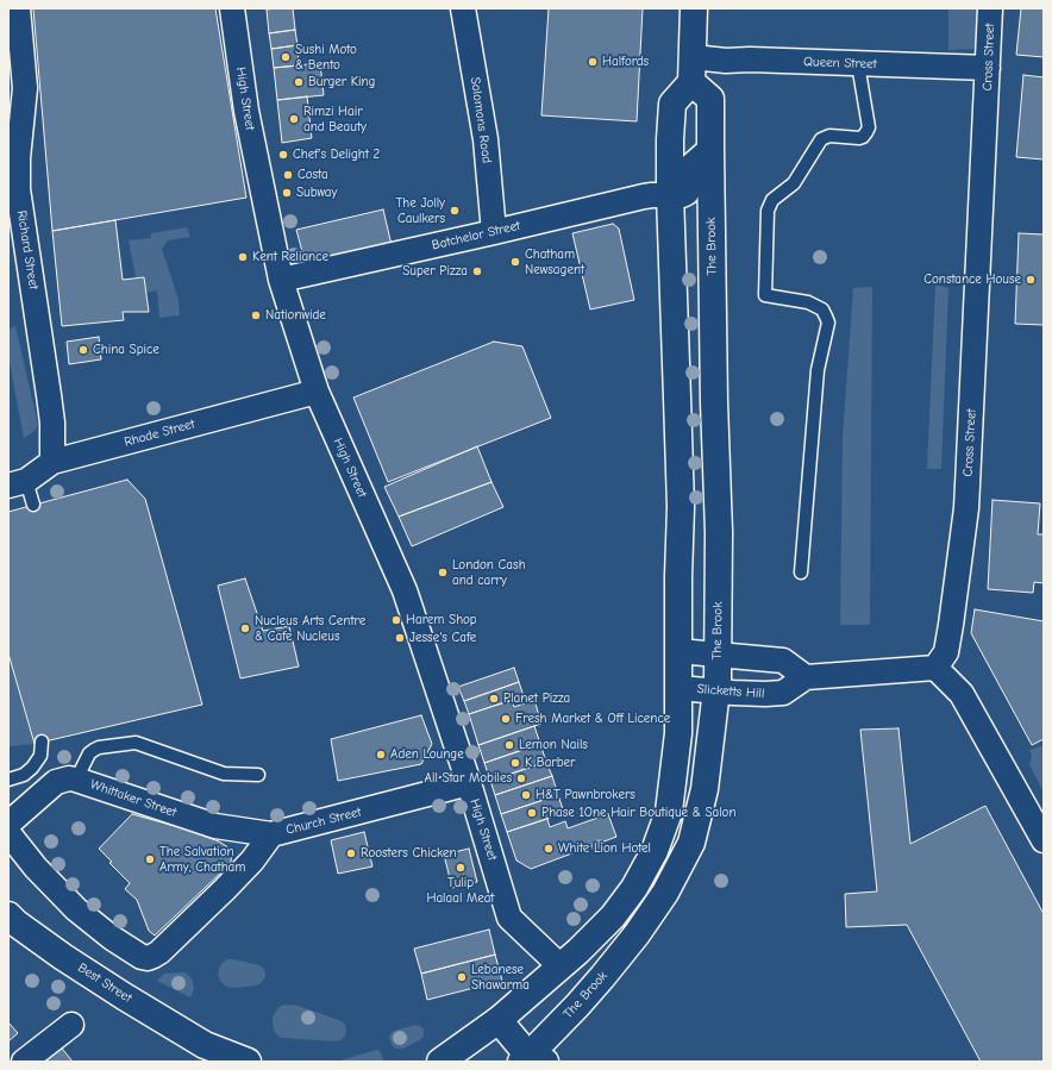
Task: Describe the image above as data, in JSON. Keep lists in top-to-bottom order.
{
  "streets": {
    "main road": ["The Brook", "Best Street"],
    "street": [
      "Cross Street",
      "Queen Street",
      "High Street",
      "Solomons Road",
      "Batchelor Street",
      "Richard Street",
      "Rhode Street",
      "Slicketts Hill",
      "Whittaker Street",
      "Church Street"
    ]
  },
  "crossings": [
    ["Cross Street", "Queen Street"],
    ["Queen Street", "The Brook"],
    ["High Street", "Batchelor Street"],
    ["High Street", "Rhode Street"],
    ["High Street", "Church Street"],
    ["Solomons Road", "Batchelor Street"],
    ["The Brook", "Slicketts Hill"],
    ["Richard Street", "Rhode Street"],
    ["Whittaker Street", "Church Street"]
  ],
  "places": [
    "Sushi Moto & Bento",
    "Halfords",
    "Burger King",
    "Rimzi Hair and Beauty",
    "Chef's Delight 2",
    "Costa",
    "Subway",
    "The Jolly Caulkers",
    "Kent Reliance",
    "Chatham Newsagent",
    "Super Pizza",
    "Constance House",
    "Nationwide",
    "China Spice",
    "London Cash and carry",
    "Harem Shop",
    "Nucleus Arts Centre & Cafe Nucleus",
    "Jesse's Cafe",
    "Planet Pizza",
    "Fresh Market & Off Licence",
    "Lemon Nails",
    "Aden Lounge",
    "K Barber",
    "All Star Mobiles",
    "H&T Pawnbrokers",
    "Phase 1One Hair Boutique & Salon",
    "White Lion Hotel",
    "Roosters Chicken",
    "The Salvation Army, Chatham",
    "Tulip Halaal Meat",
    "Lebanese Shawarma"
  ]
}
